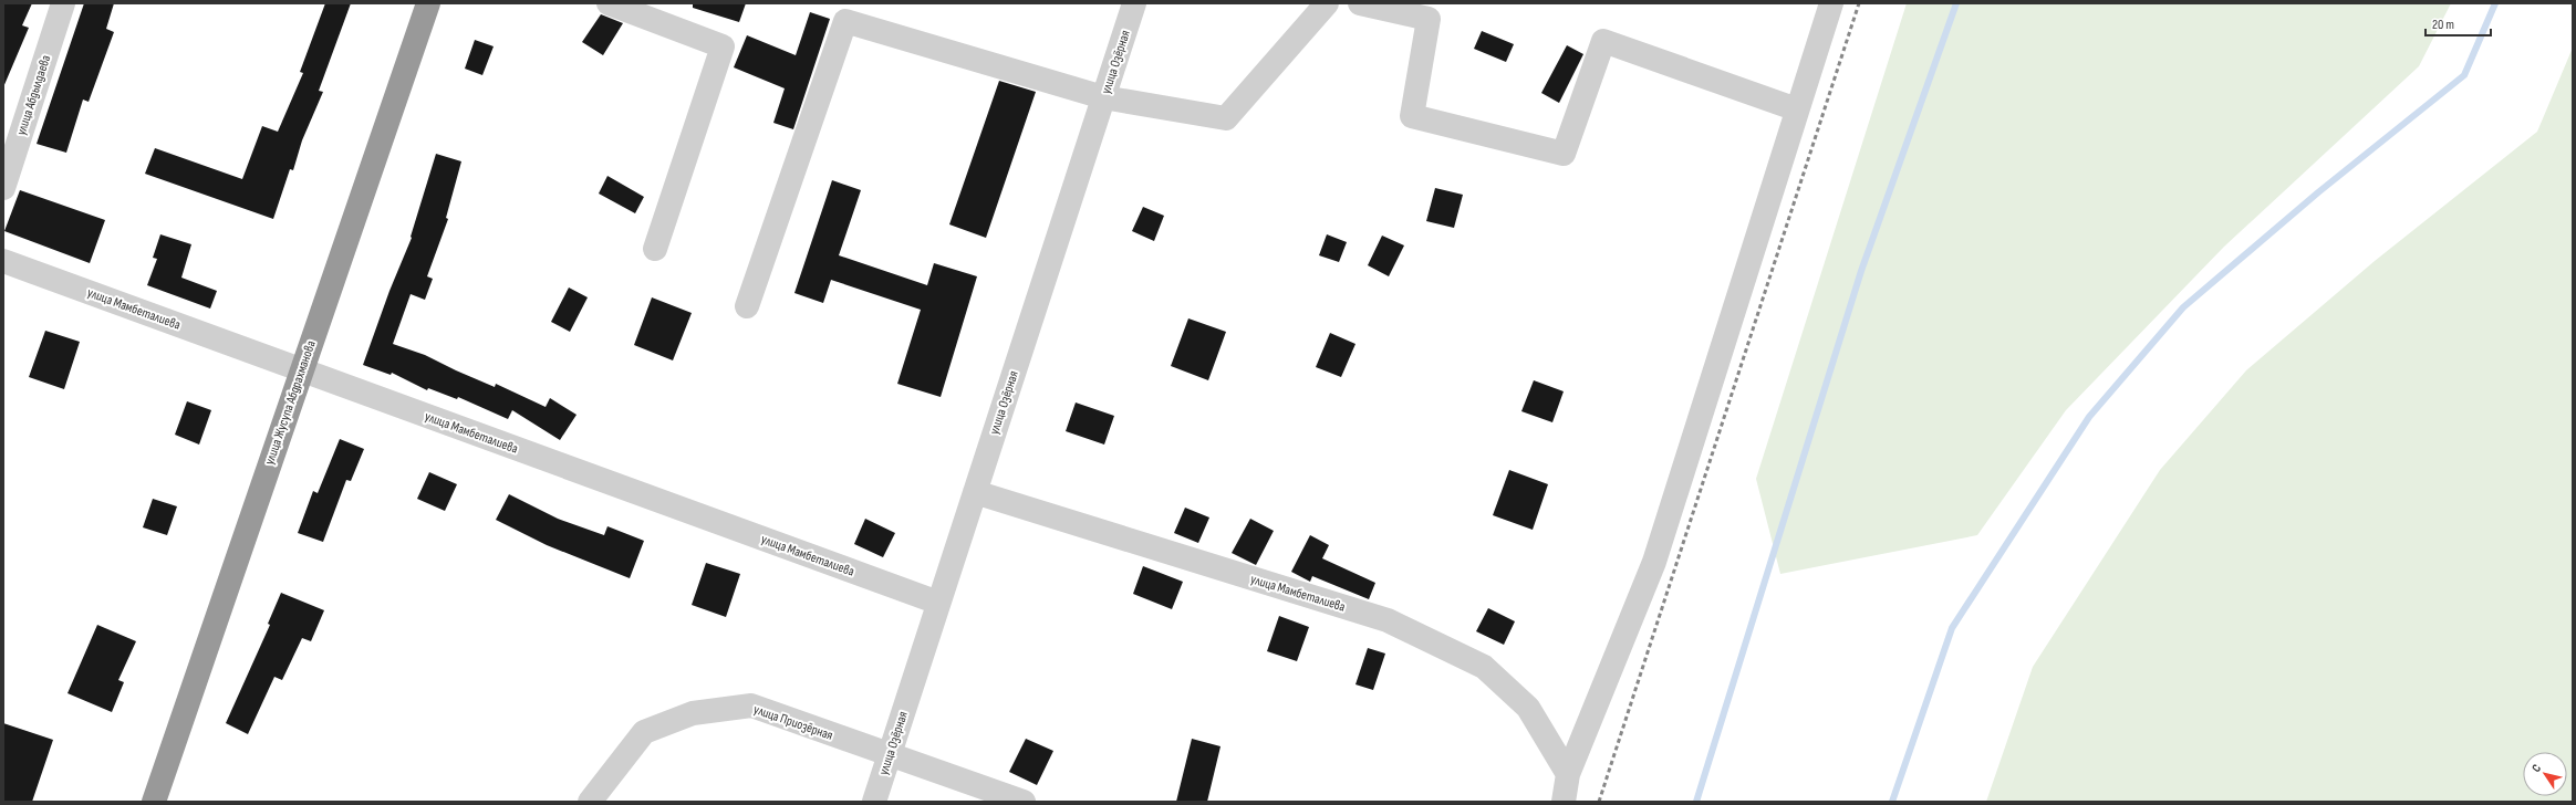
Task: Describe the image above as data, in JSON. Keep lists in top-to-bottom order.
{
  "streets": {
    "highway": ["улица Жусупа Абдрахманова"],
    "street": [
      "улица Озёрная",
      "улица Абдылдаева",
      "улица Мамбеталиева",
      "улица Приозёрная"
    ]
  },
  "crossings": [
    ["улица Озёрная", "улица Мамбеталиева"],
    ["улица Озёрная", "улица Приозёрная"],
    ["улица Мамбеталиева", "улица Жусупа Абдрахманова"]
  ],
  "scale_bar": "20 m",
  "north": "top left"
}
